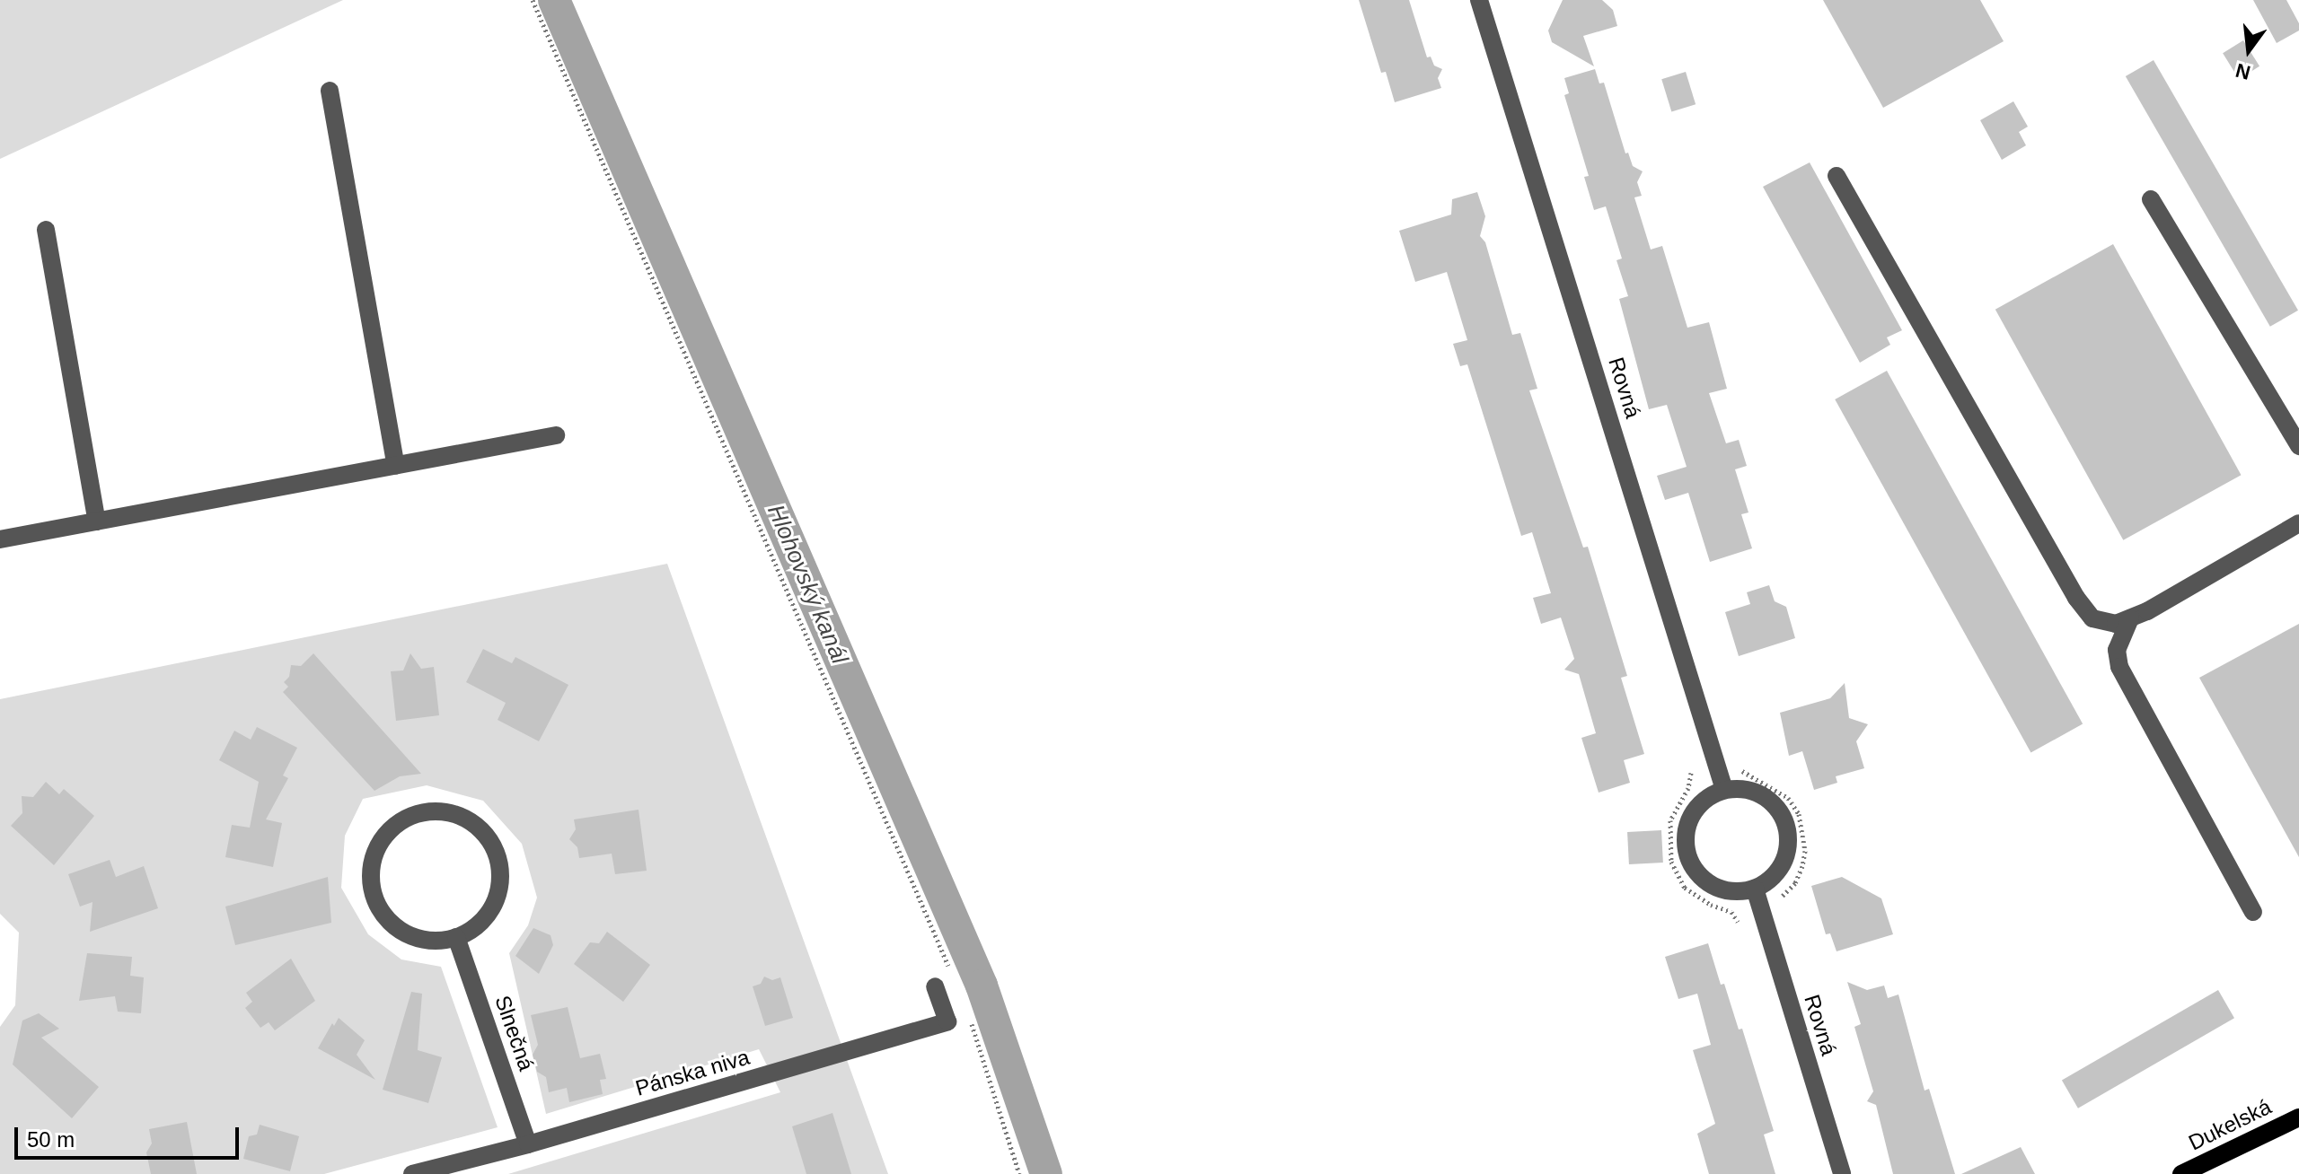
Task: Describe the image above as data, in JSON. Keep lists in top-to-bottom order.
{
  "streets": {
    "main road": ["Dukelská"],
    "street": ["Rovná", "Slnečná", "Pánska niva"]
  },
  "crossings": [
    ["Slnečná", "Pánska niva"]
  ],
  "water": ["Hlohovský kanál"],
  "scale_bar": "50 m",
  "north": "bottom"
}
